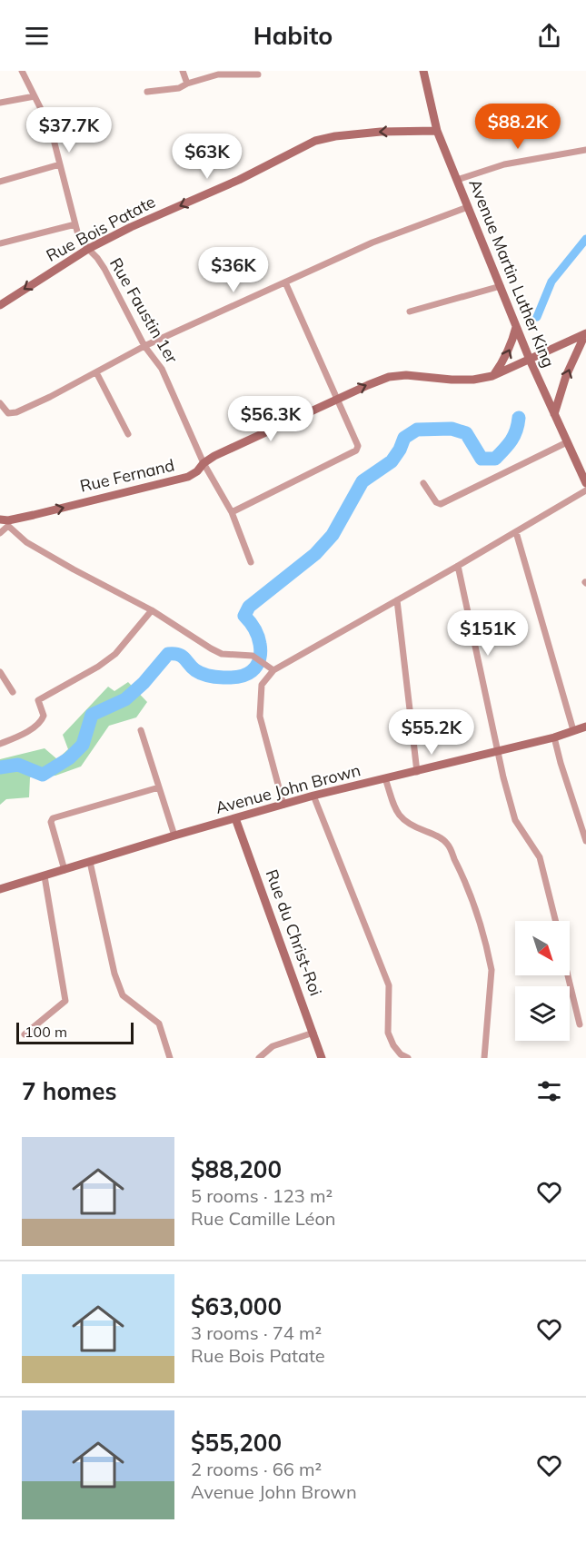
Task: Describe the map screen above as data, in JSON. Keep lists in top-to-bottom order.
{
  "streets": {
    "street": [
      "Rue Bois Patate",
      "Avenue Martin Luther King",
      "Rue Faustin 1er",
      "Rue Fernand",
      "Avenue John Brown",
      "Rue du Christ-Roi"
    ]
  },
  "crossings": [
    ["Rue Bois Patate", "Avenue Martin Luther King"],
    ["Rue Bois Patate", "Rue Faustin 1er"],
    ["Avenue Martin Luther King", "Rue Fernand"],
    ["Rue Faustin 1er", "Rue Fernand"],
    ["Avenue John Brown", "Rue du Christ-Roi"]
  ],
  "one_way": ["Rue Bois Patate", "Rue Fernand"],
  "scale_bar": "100 m",
  "north": "bottom right",
  "page": {
    "header": "Habito",
    "price": [
      "$88.2K",
      "$37.7K",
      "$63K",
      "$36K",
      "$56.3K",
      "$151K",
      "$55.2K"
    ],
    "scale": "100 m",
    "heading": "7 homes",
    "list": [
      {
        "name": "$88,200",
        "note": "5 rooms · 123 m² · Rue Camille Léon"
      },
      {
        "name": "$63,000",
        "note": "3 rooms · 74 m² · Rue Bois Patate"
      },
      {
        "name": "$55,200",
        "note": "2 rooms · 66 m² · Avenue John Brown"
      }
    ]
  }
}
